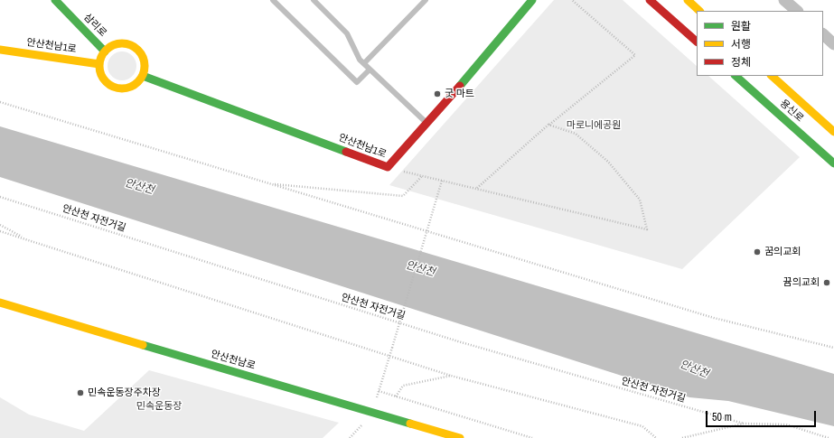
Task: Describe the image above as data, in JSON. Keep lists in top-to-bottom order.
{
  "streets": {
    "street": [
      "삼리로",
      "안산천남1로",
      "용신로",
      "안산천남로"
    ],
    "path": ["안산천 자전거길"]
  },
  "crossings": [
    ["삼리로", "안산천남1로"]
  ],
  "water": ["안산천"],
  "parks": ["마로니에공원", "민속운동장"],
  "places": [
    "굿 마트",
    "꿈의교회",
    "뀸의교회",
    "민속운동장주차장"
  ],
  "legend": ["원활", "서행", "정체"],
  "scale_bar": "50 m"
}
